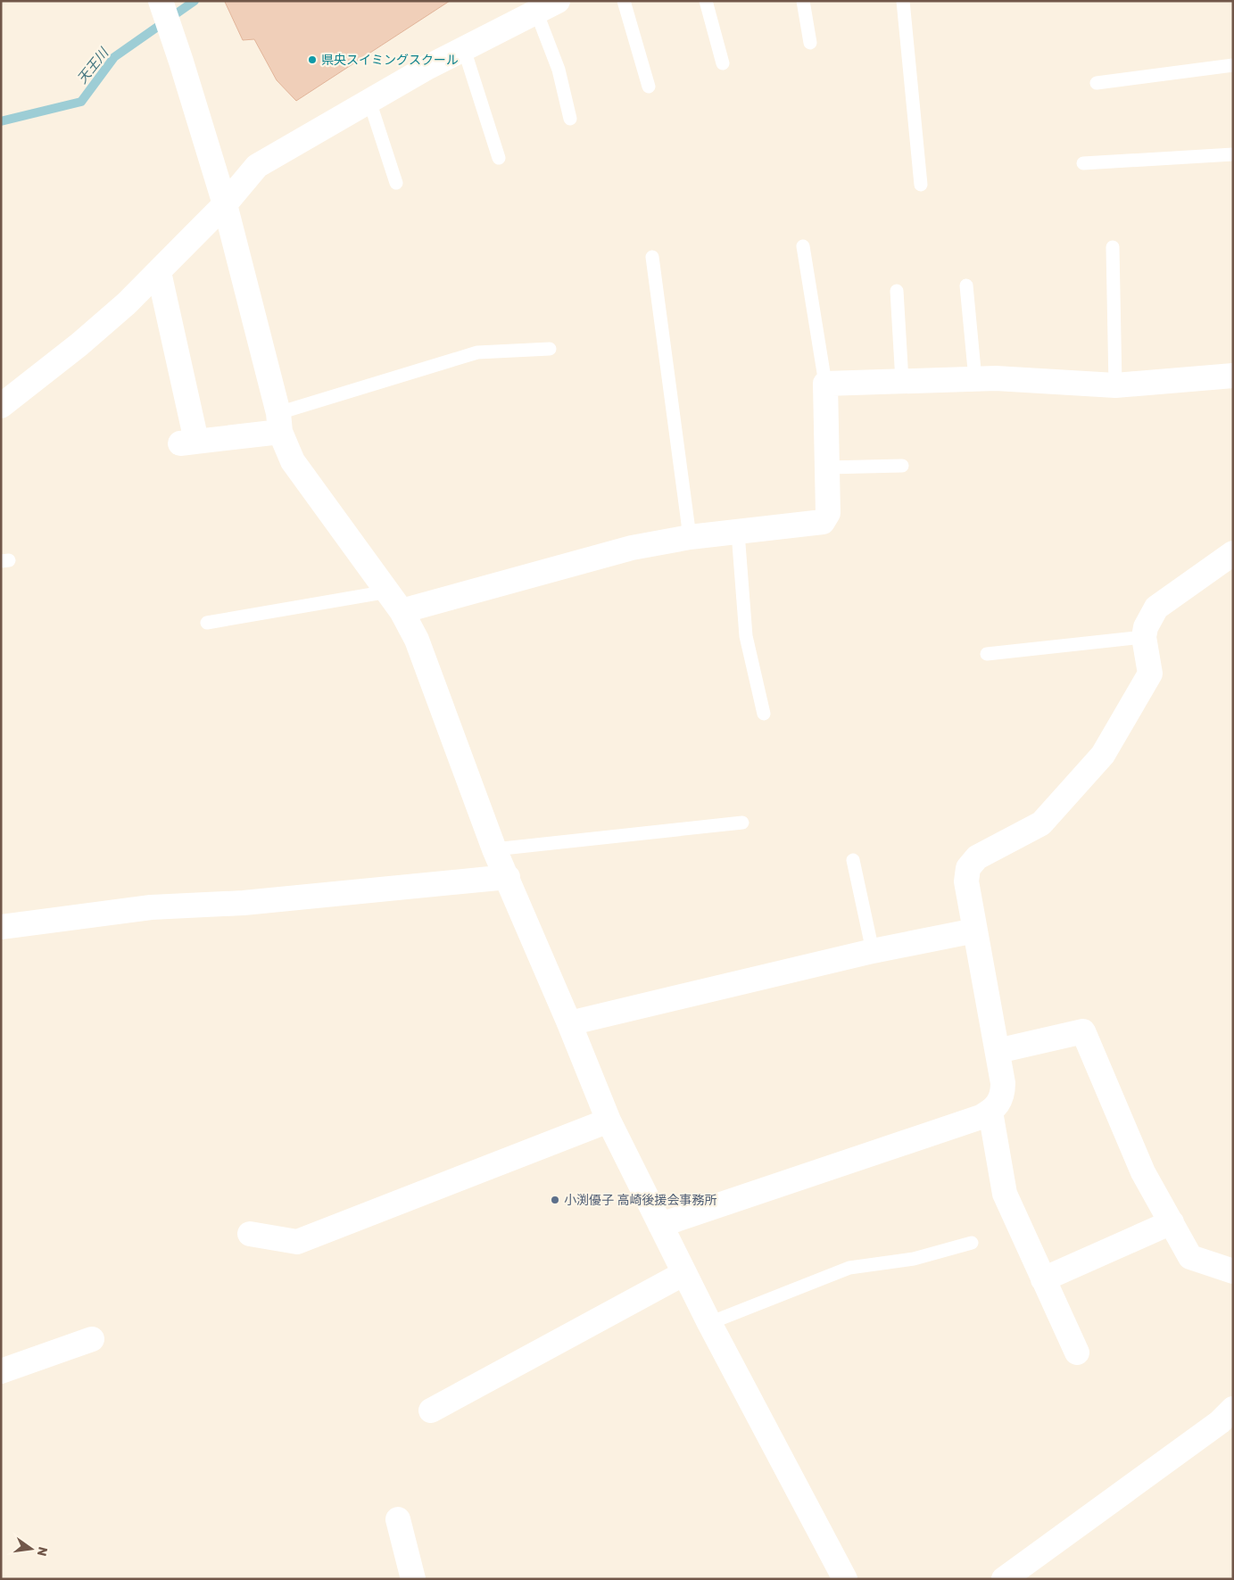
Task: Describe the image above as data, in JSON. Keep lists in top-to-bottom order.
{
  "water": ["天王川"],
  "places": ["県央スイミングスクール", "小渕優子 高崎後援会事務所"],
  "north": "right"
}
